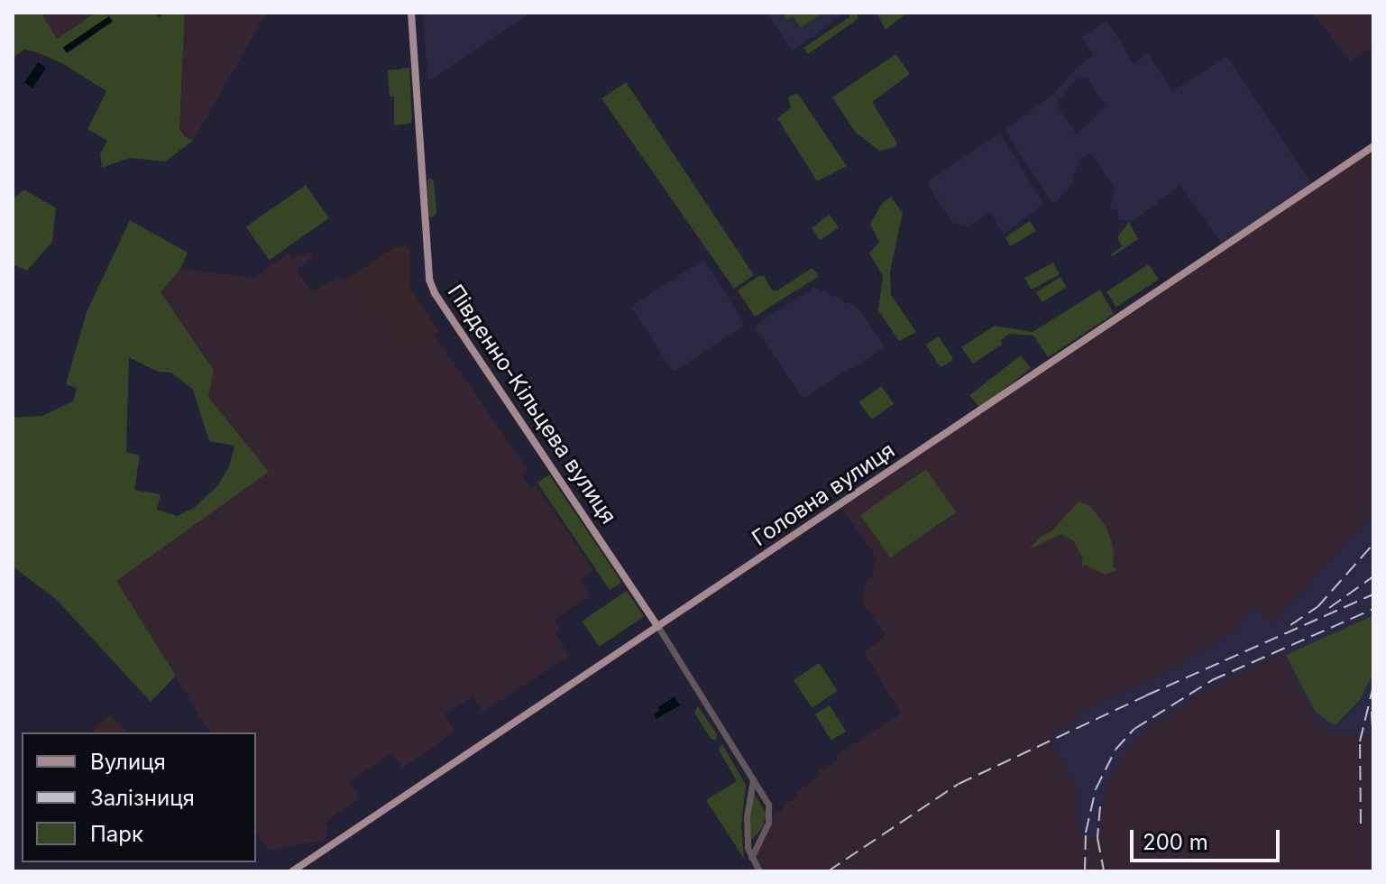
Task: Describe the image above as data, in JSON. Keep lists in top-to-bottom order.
{
  "streets": {
    "main road": ["Південно-Кільцева вулиця", "Головна вулиця"]
  },
  "crossings": [
    ["Південно-Кільцева вулиця", "Головна вулиця"]
  ],
  "legend": ["Вулиця", "Залізниця", "Парк"],
  "scale_bar": "200 m"
}
